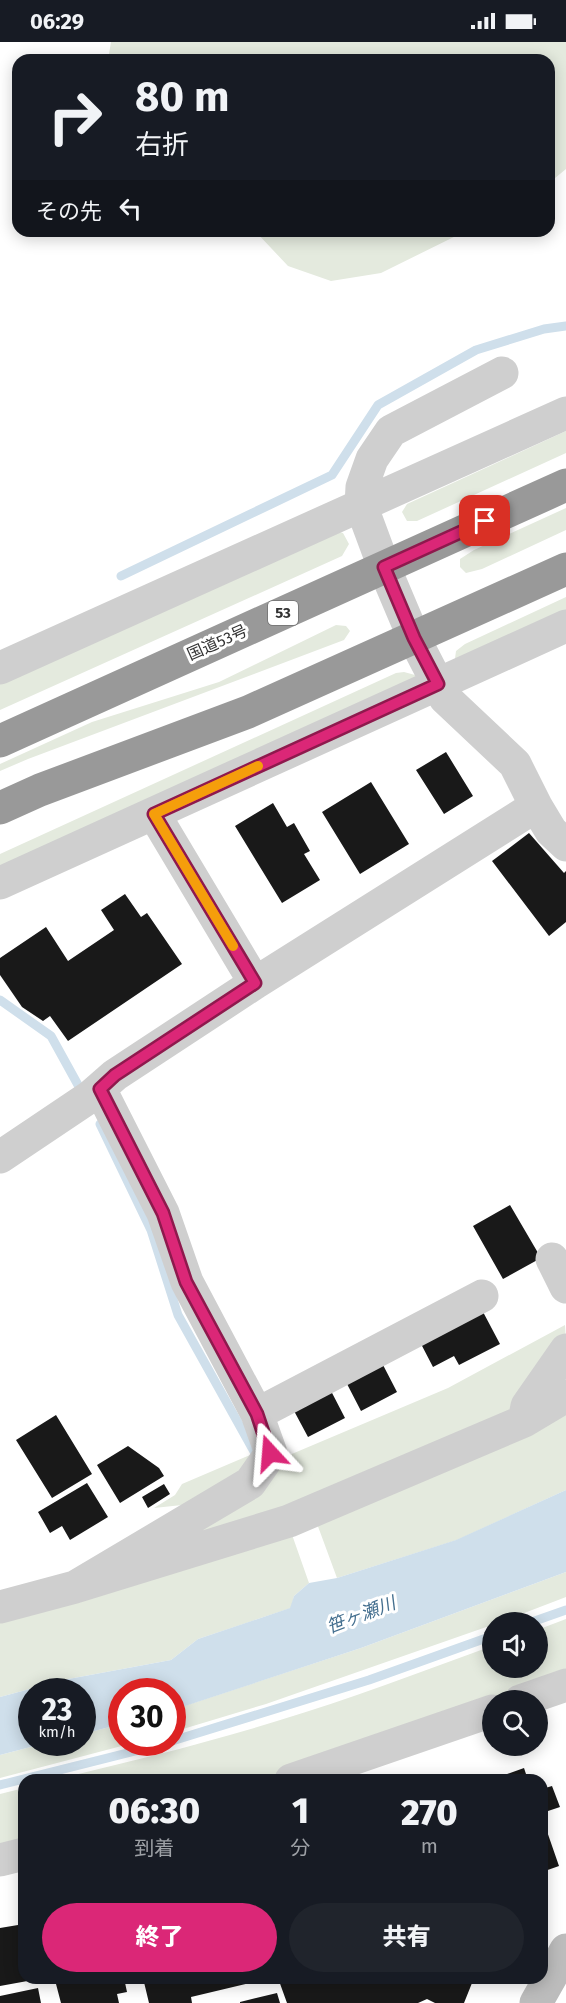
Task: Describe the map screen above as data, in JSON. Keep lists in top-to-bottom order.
{
  "streets": {
    "highway": ["53", "国道53号"]
  },
  "water": ["笹ヶ瀬川"],
  "page": {
    "status": "06:29",
    "turn": ["80 m", "右折"],
    "then": "その先",
    "speed": "23 km/h",
    "limit": "30",
    "eta": [
      "06:30",
      "到着",
      "1",
      "分",
      "270",
      "m"
    ],
    "buttons": ["終了", "共有"]
  }
}
